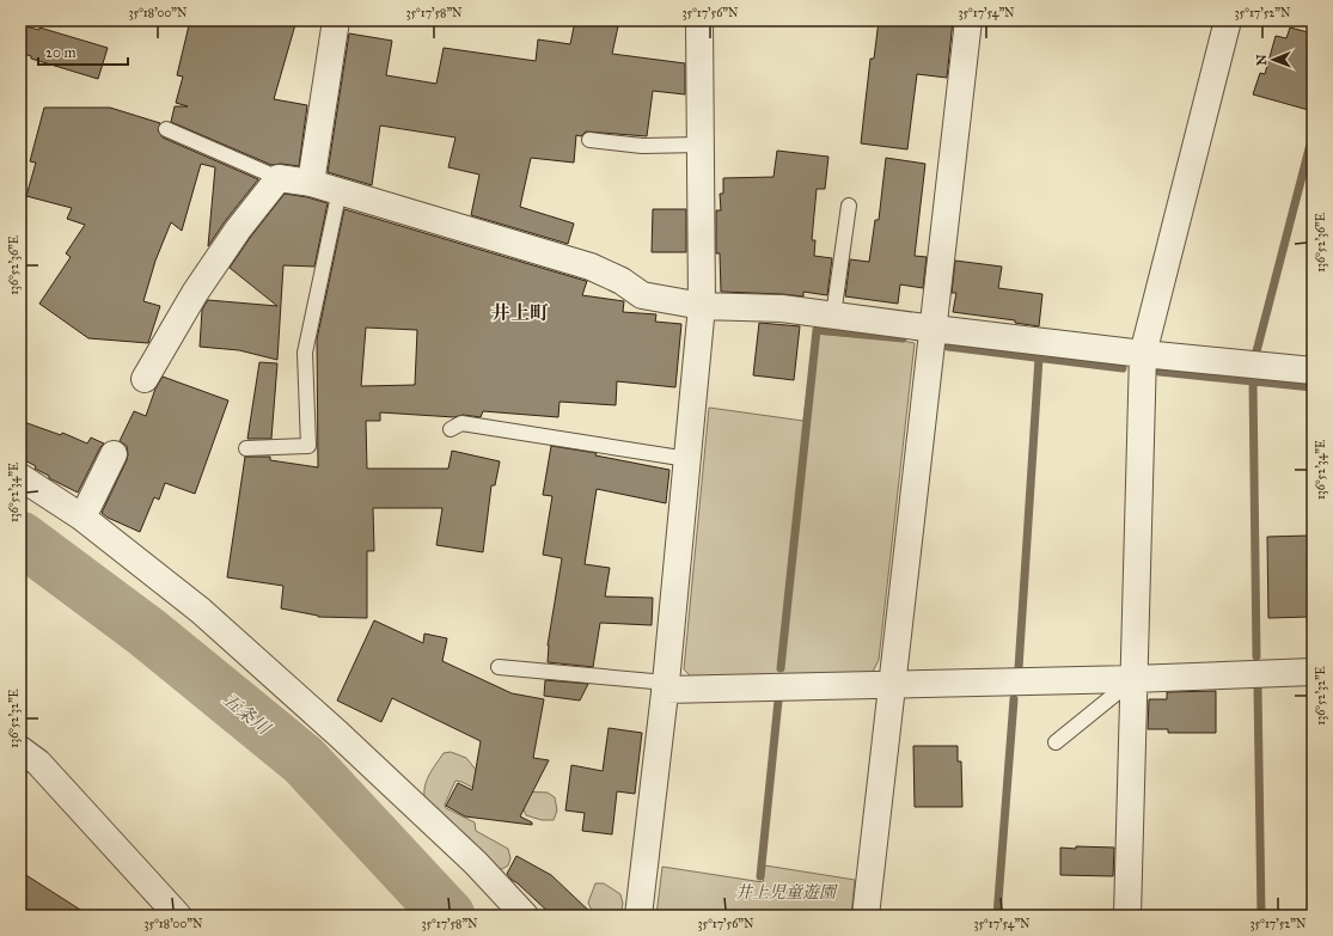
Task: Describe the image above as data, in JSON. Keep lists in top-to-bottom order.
{
  "districts": ["井上町"],
  "water": ["五条川"],
  "parks": ["井上児童遊園"],
  "scale_bar": "20 m",
  "north": "left",
  "coordinates": [
    "35°18'00\"N",
    "35°17'58\"N",
    "35°17'56\"N",
    "35°17'54\"N",
    "35°17'52\"N",
    "136°52'36\"E",
    "136°52'34\"E",
    "136°52'32\"E"
  ]
}
